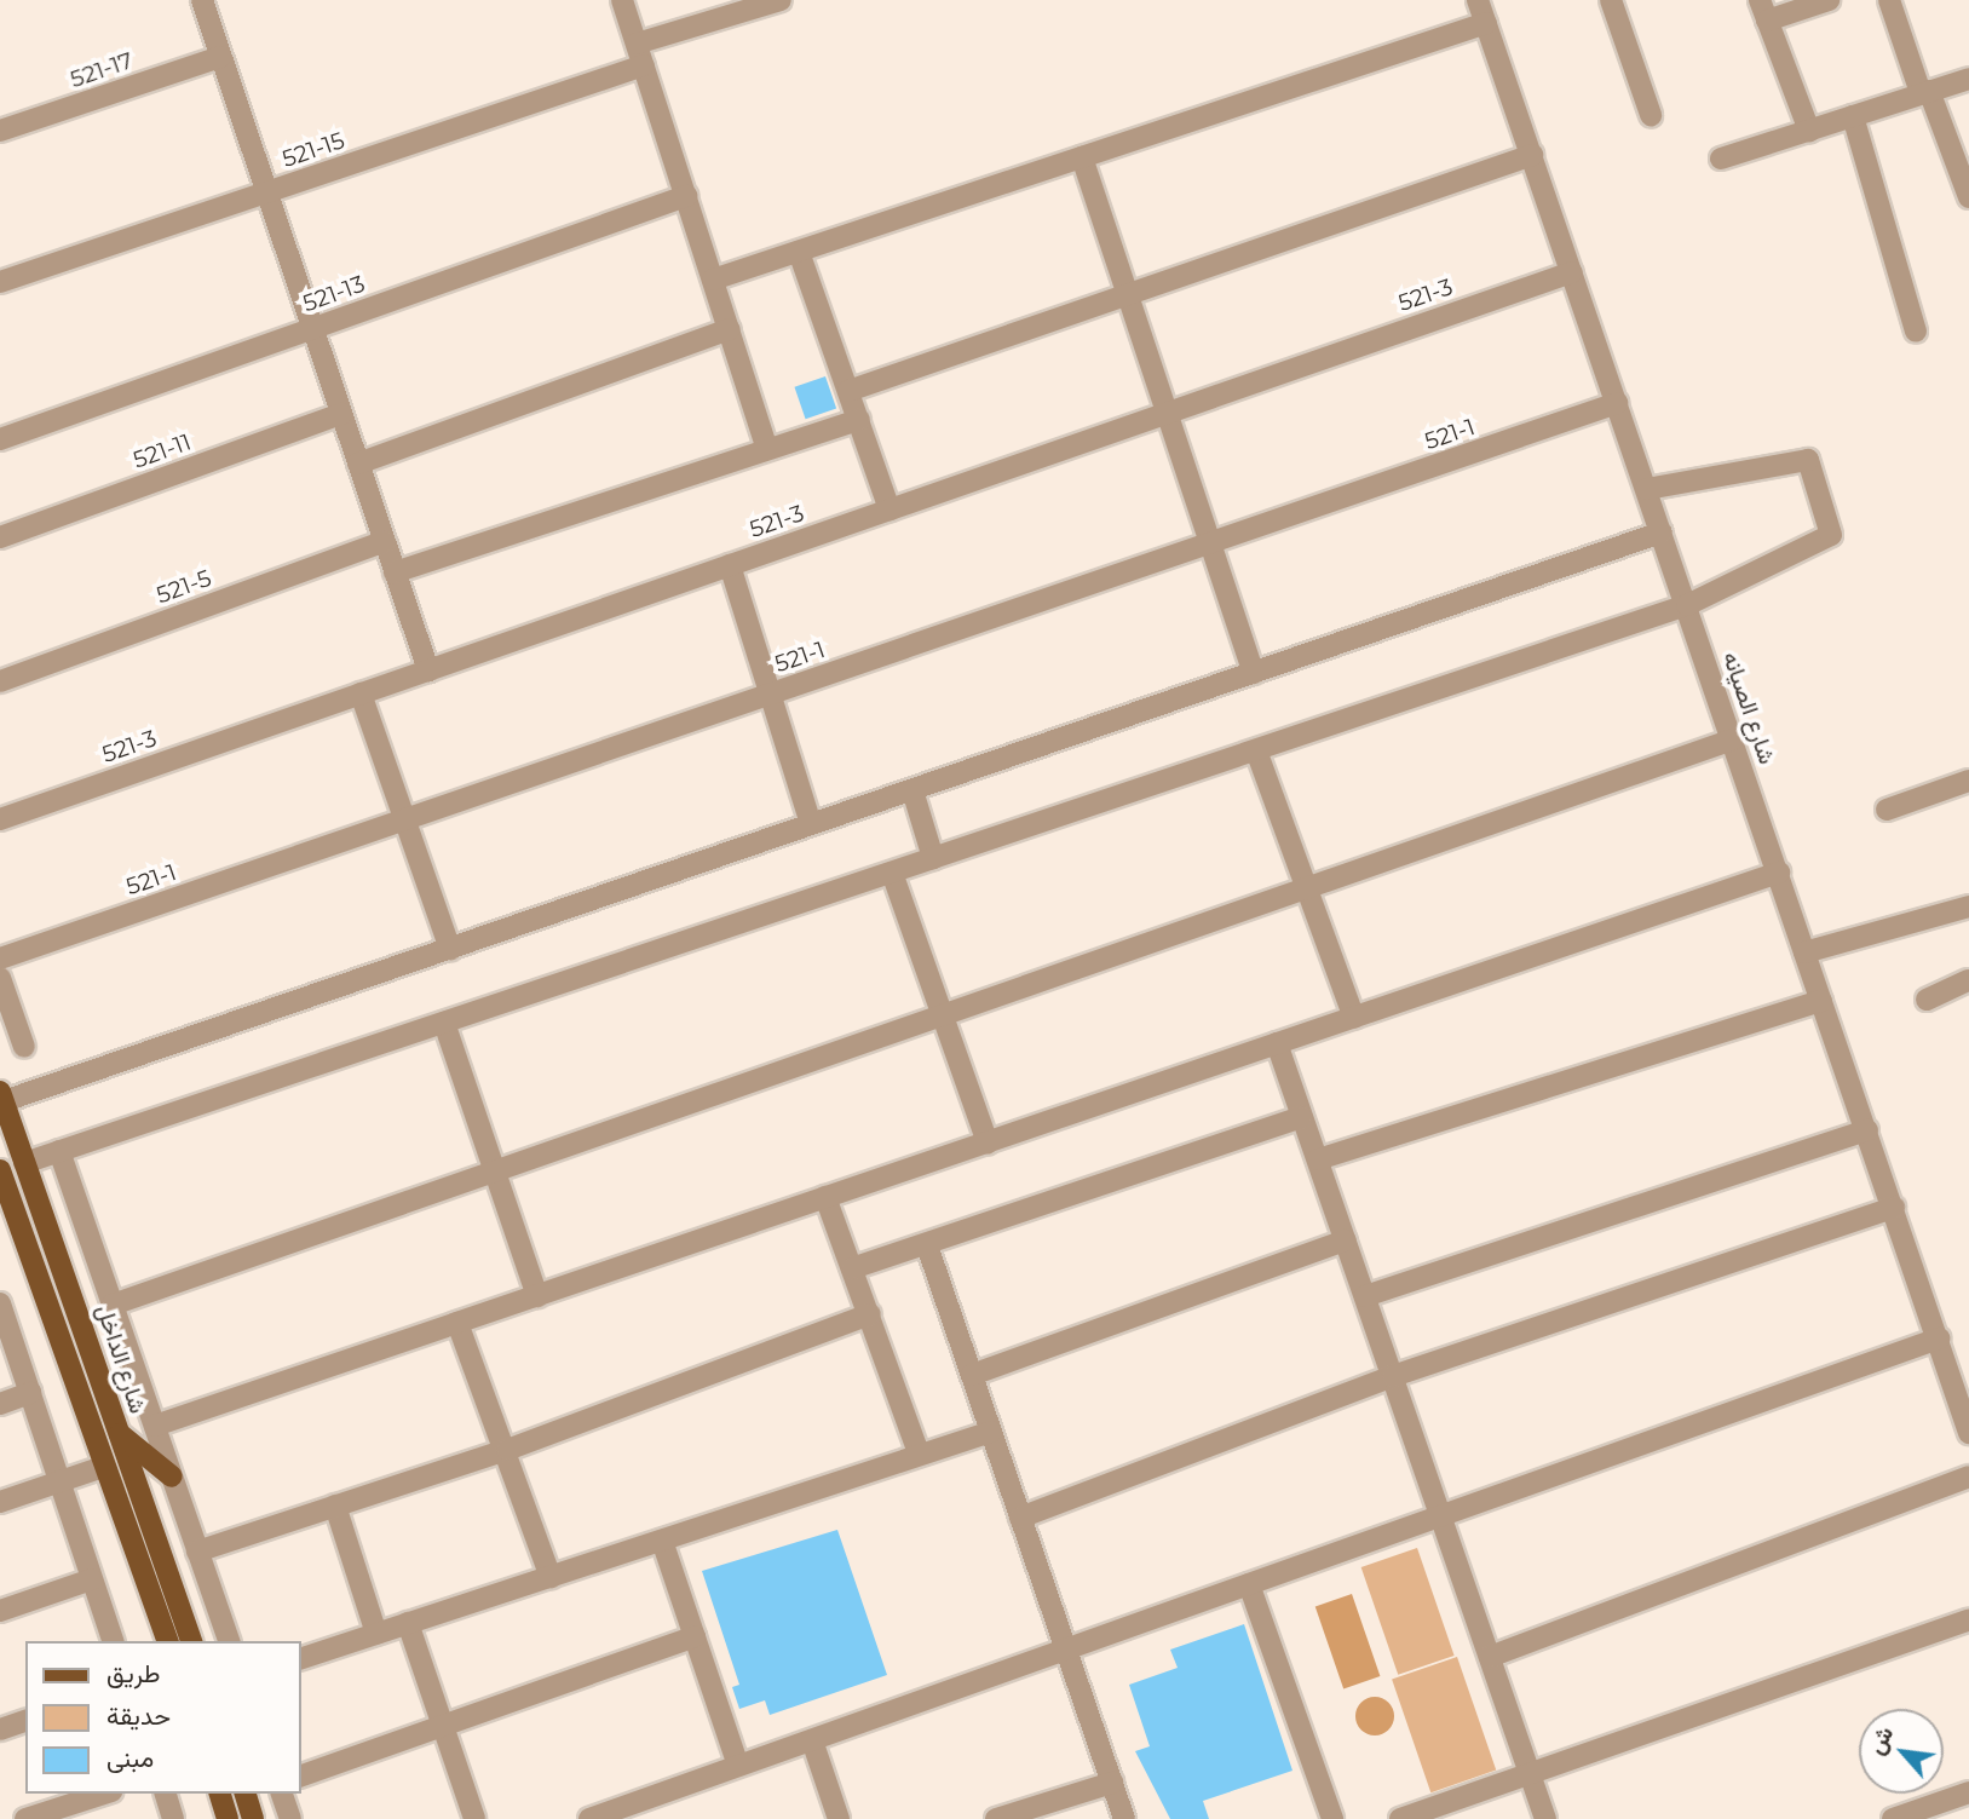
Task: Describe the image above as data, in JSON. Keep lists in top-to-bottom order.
{
  "streets": {
    "main road": ["شارع الداخل"],
    "street": [
      "521-17",
      "521-15",
      "521-13",
      "521-3",
      "521-1",
      "521-11",
      "521-5",
      "شارع الصيانه"
    ]
  },
  "crossings": [
    ["521-3", "شارع الصيانه"],
    ["521-1", "شارع الصيانه"]
  ],
  "legend": ["طريق", "حديقة", "مبنى"],
  "north": "top left"
}
